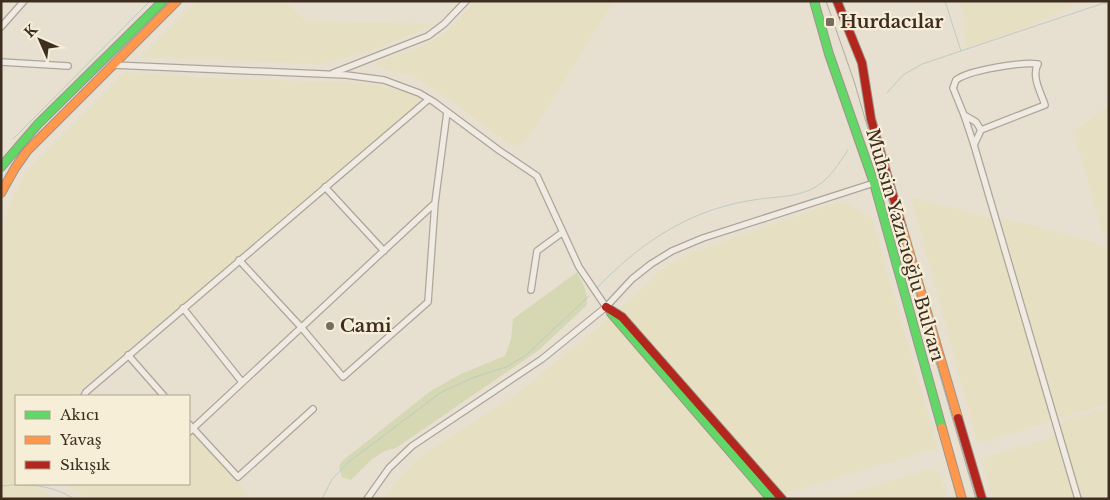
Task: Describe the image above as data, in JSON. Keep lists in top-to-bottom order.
{
  "streets": {
    "main road": ["Muhsin Yazıcıoğlu Bulvarı"]
  },
  "places": {
    "transit": ["Hurdacılar"],
    "other": ["Cami"]
  },
  "legend": ["Akıcı", "Yavaş", "Sıkışık"],
  "north": "top left"
}
